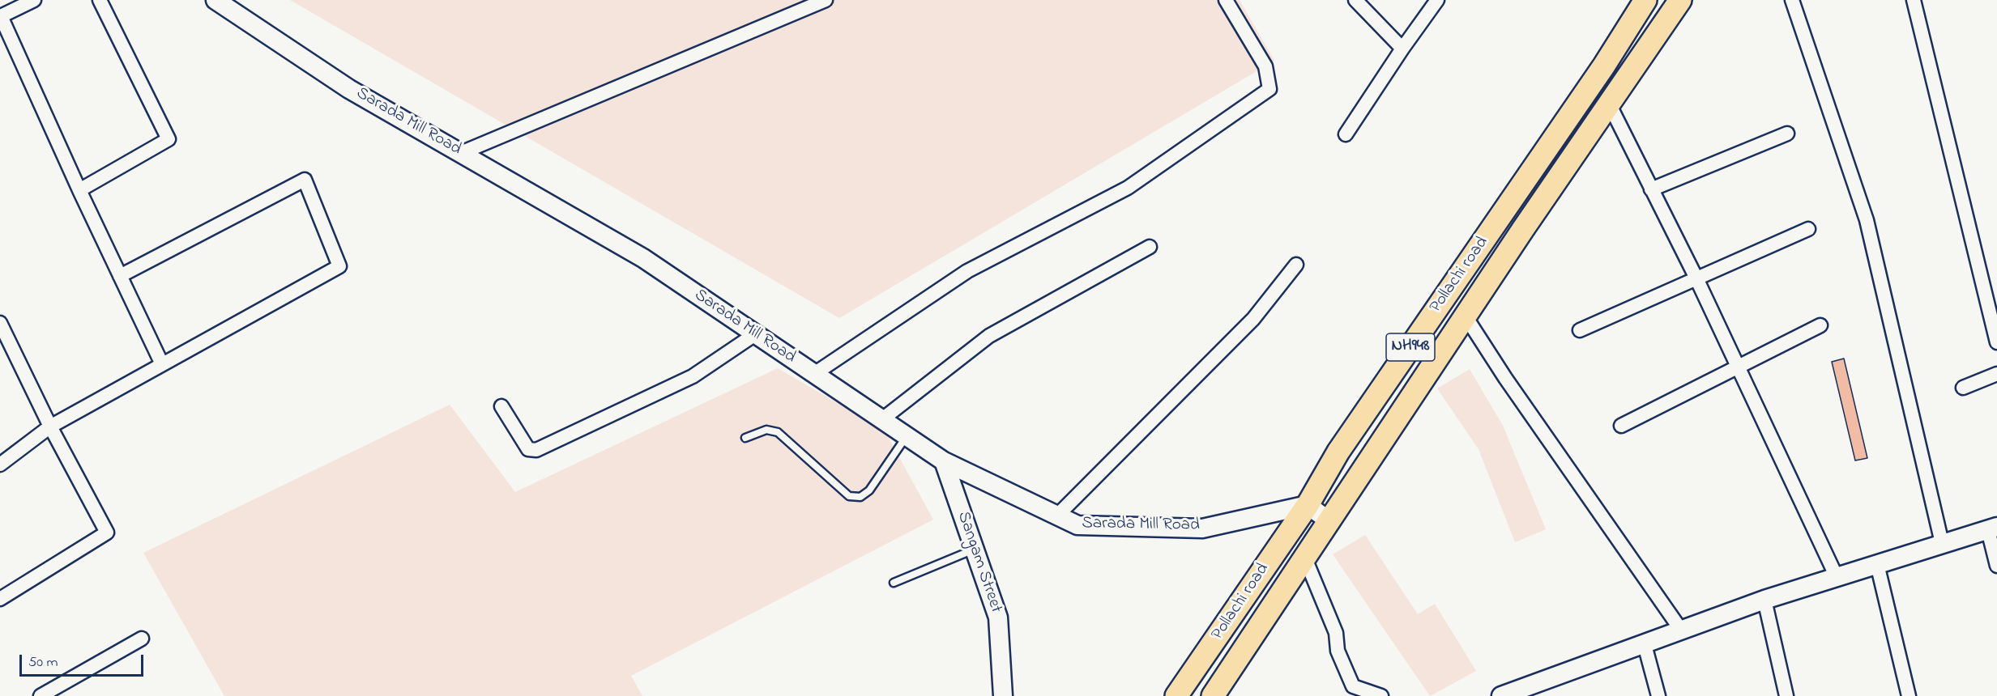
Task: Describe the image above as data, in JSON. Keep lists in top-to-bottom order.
{
  "streets": {
    "highway": ["Pollachi road", "NH948"],
    "main road": ["Sarada Mill Road", "Sangam Street"]
  },
  "crossings": [
    ["Sarada Mill Road", "Pollachi road"],
    ["Sarada Mill Road", "Sangam Street"]
  ],
  "scale_bar": "50 m"
}
